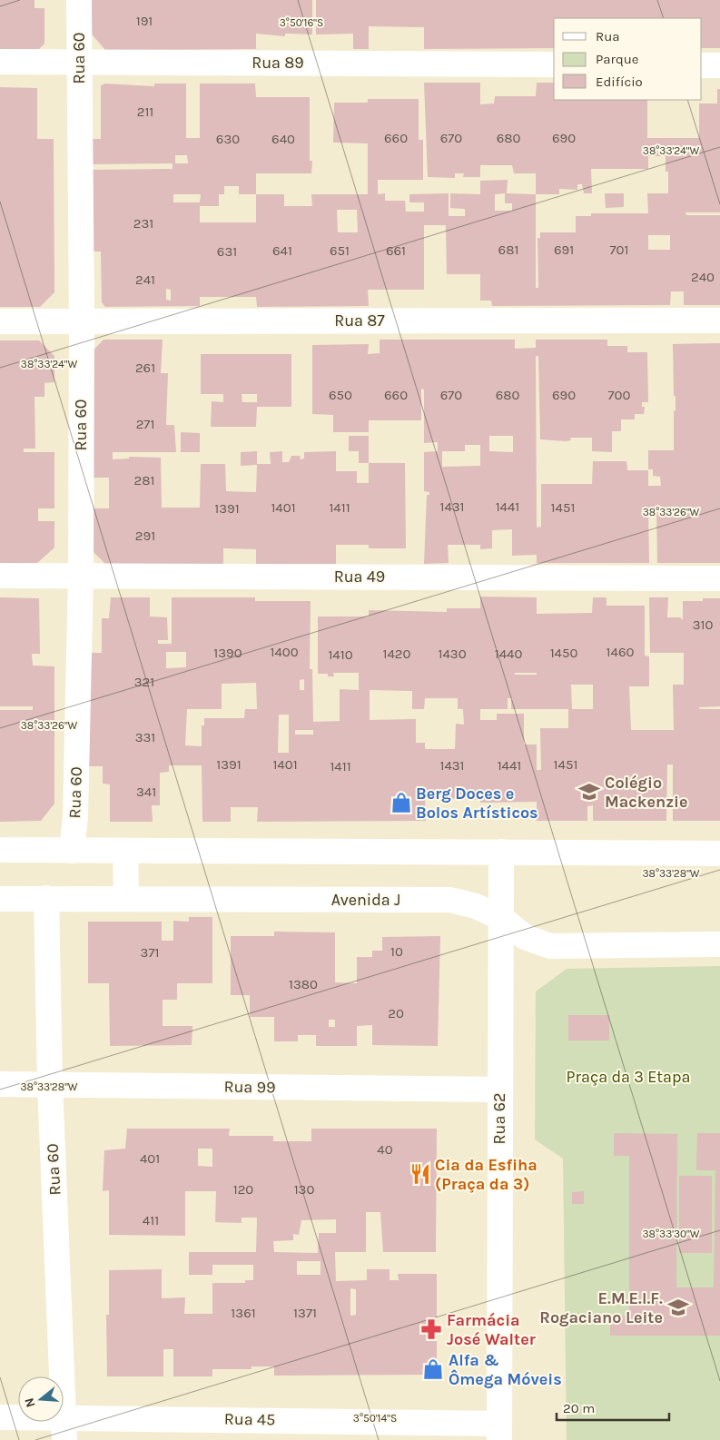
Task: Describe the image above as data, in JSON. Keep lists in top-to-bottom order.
{
  "streets": {
    "street": [
      "Rua 60",
      "Rua 89",
      "Rua 87",
      "Rua 49",
      "Avenida J",
      "Rua 99",
      "Rua 62",
      "Rua 45"
    ]
  },
  "crossings": [
    ["Rua 60", "Rua 89"],
    ["Rua 60", "Rua 87"],
    ["Rua 60", "Rua 49"],
    ["Rua 60", "Avenida J"],
    ["Rua 60", "Rua 99"],
    ["Rua 60", "Rua 45"],
    ["Avenida J", "Rua 62"],
    ["Rua 99", "Rua 62"],
    ["Rua 62", "Rua 45"]
  ],
  "parks": ["Praça da 3 Etapa"],
  "places": {
    "school or university": ["Colégio Mackenzie", "E.M.E.I.F. Rogaciano Leite"],
    "shop": ["Berg Doces e Bolos Artísticos", "Alfa & Ômega Móveis"],
    "restaurant": ["Cia da Esfiha (Praça da 3)"],
    "pharmacy": ["Farmácia José Walter"]
  },
  "house_numbers": [
    "191",
    "211",
    "660",
    "670",
    "680",
    "690",
    "630",
    "640",
    "231",
    "681",
    "691",
    "701",
    "641",
    "651",
    "661",
    "631",
    "240",
    "241",
    "261",
    "650",
    "660",
    "670",
    "680",
    "690",
    "700",
    "271",
    "281",
    "1431",
    "1441",
    "1401",
    "1411",
    "1451",
    "1391",
    "291",
    "310",
    "1400",
    "1460",
    "1390",
    "1450",
    "1420",
    "1430",
    "1440",
    "1410",
    "321",
    "331",
    "1391",
    "1401",
    "1451",
    "1431",
    "1441",
    "1411",
    "341",
    "10",
    "371",
    "1380",
    "20",
    "40",
    "401",
    "120",
    "130",
    "411",
    "1361",
    "1371"
  ],
  "legend": ["Rua", "Parque", "Edifício"],
  "scale_bar": "20 m",
  "north": "left",
  "coordinates": [
    "3°50'16\"S",
    "38°33'24\"W",
    "38°33'26\"W",
    "38°33'28\"W",
    "38°33'30\"W",
    "3°50'14\"S"
  ]
}
